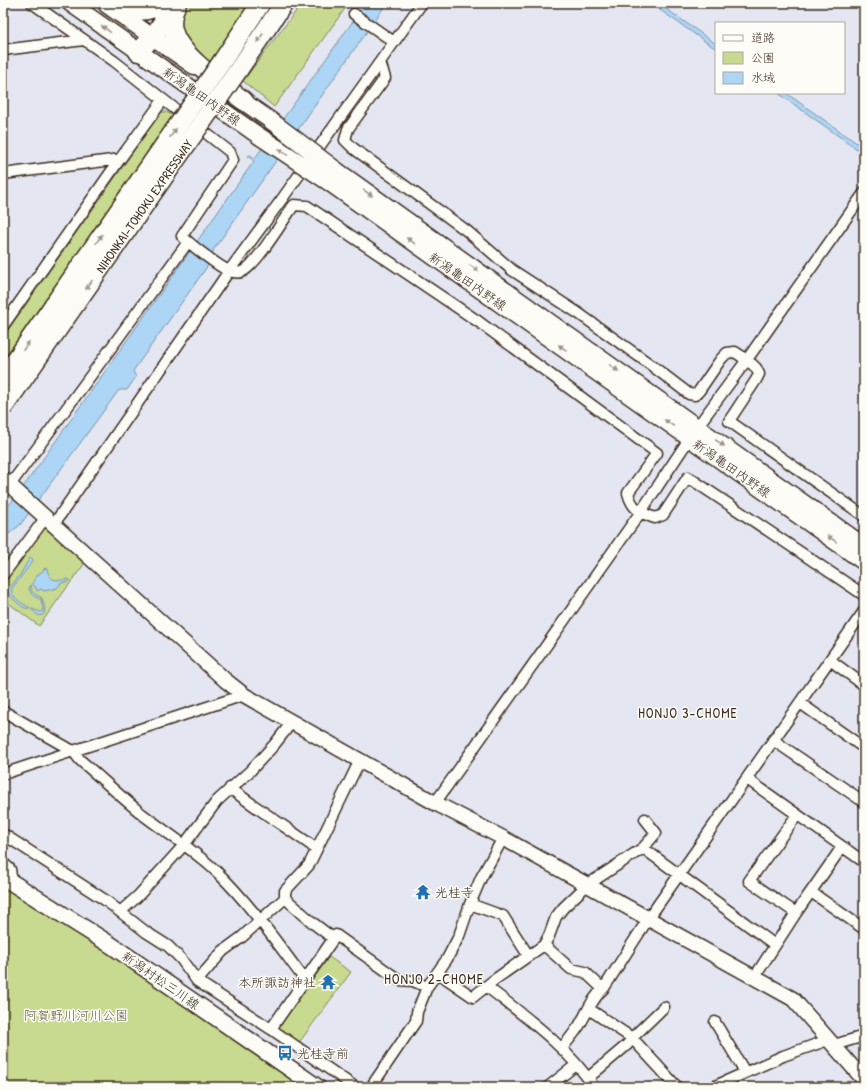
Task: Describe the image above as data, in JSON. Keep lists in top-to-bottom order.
{
  "streets": {
    "highway": ["NIHONKAI-TOHOKU EXPRESSWAY"],
    "main road": ["新潟亀田内野線", "新潟村松三川線"]
  },
  "districts": ["HONJO 3-CHOME", "HONJO 2-CHOME"],
  "parks": ["阿賀野川河川公園"],
  "places": {
    "temple": ["光桂寺", "本所諏訪神社"],
    "bus stop": ["光桂寺前"]
  },
  "legend": ["道路", "公園", "水域"]
}
